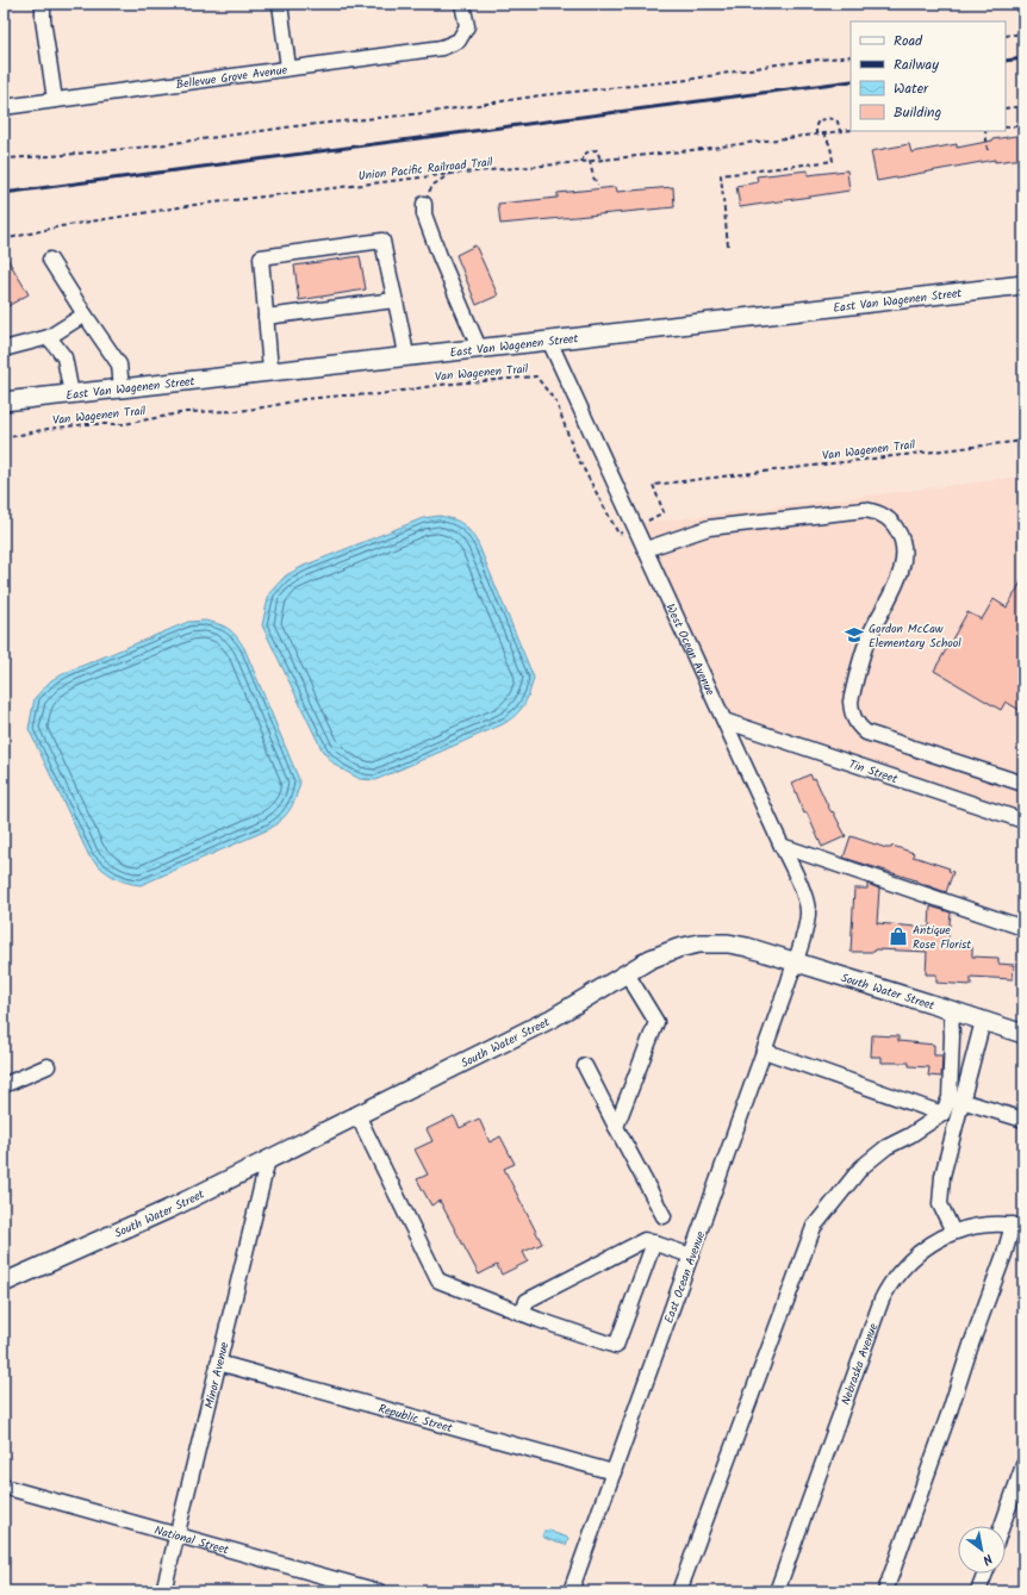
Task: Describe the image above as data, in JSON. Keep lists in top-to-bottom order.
{
  "streets": {
    "main road": ["East Van Wagenen Street", "South Water Street"],
    "street": [
      "Bellevue Grove Avenue",
      "West Ocean Avenue",
      "Tin Street",
      "East Ocean Avenue",
      "Nebraska Avenue",
      "Minor Avenue",
      "Republic Street",
      "National Street"
    ],
    "path": ["Union Pacific Railroad Trail", "Van Wagenen Trail"]
  },
  "crossings": [
    ["East Van Wagenen Street", "West Ocean Avenue"],
    ["Van Wagenen Trail", "West Ocean Avenue"],
    ["West Ocean Avenue", "Tin Street"],
    ["West Ocean Avenue", "South Water Street"],
    ["West Ocean Avenue", "East Ocean Avenue"],
    ["South Water Street", "East Ocean Avenue"],
    ["South Water Street", "Minor Avenue"],
    ["East Ocean Avenue", "Republic Street"],
    ["Minor Avenue", "Republic Street"],
    ["Minor Avenue", "National Street"]
  ],
  "places": {
    "school or university": ["Gordon McCaw Elementary School"],
    "shop": ["Antique Rose Florist"]
  },
  "legend": [
    "Road",
    "Railway",
    "Water",
    "Building"
  ],
  "north": "bottom right"
}
